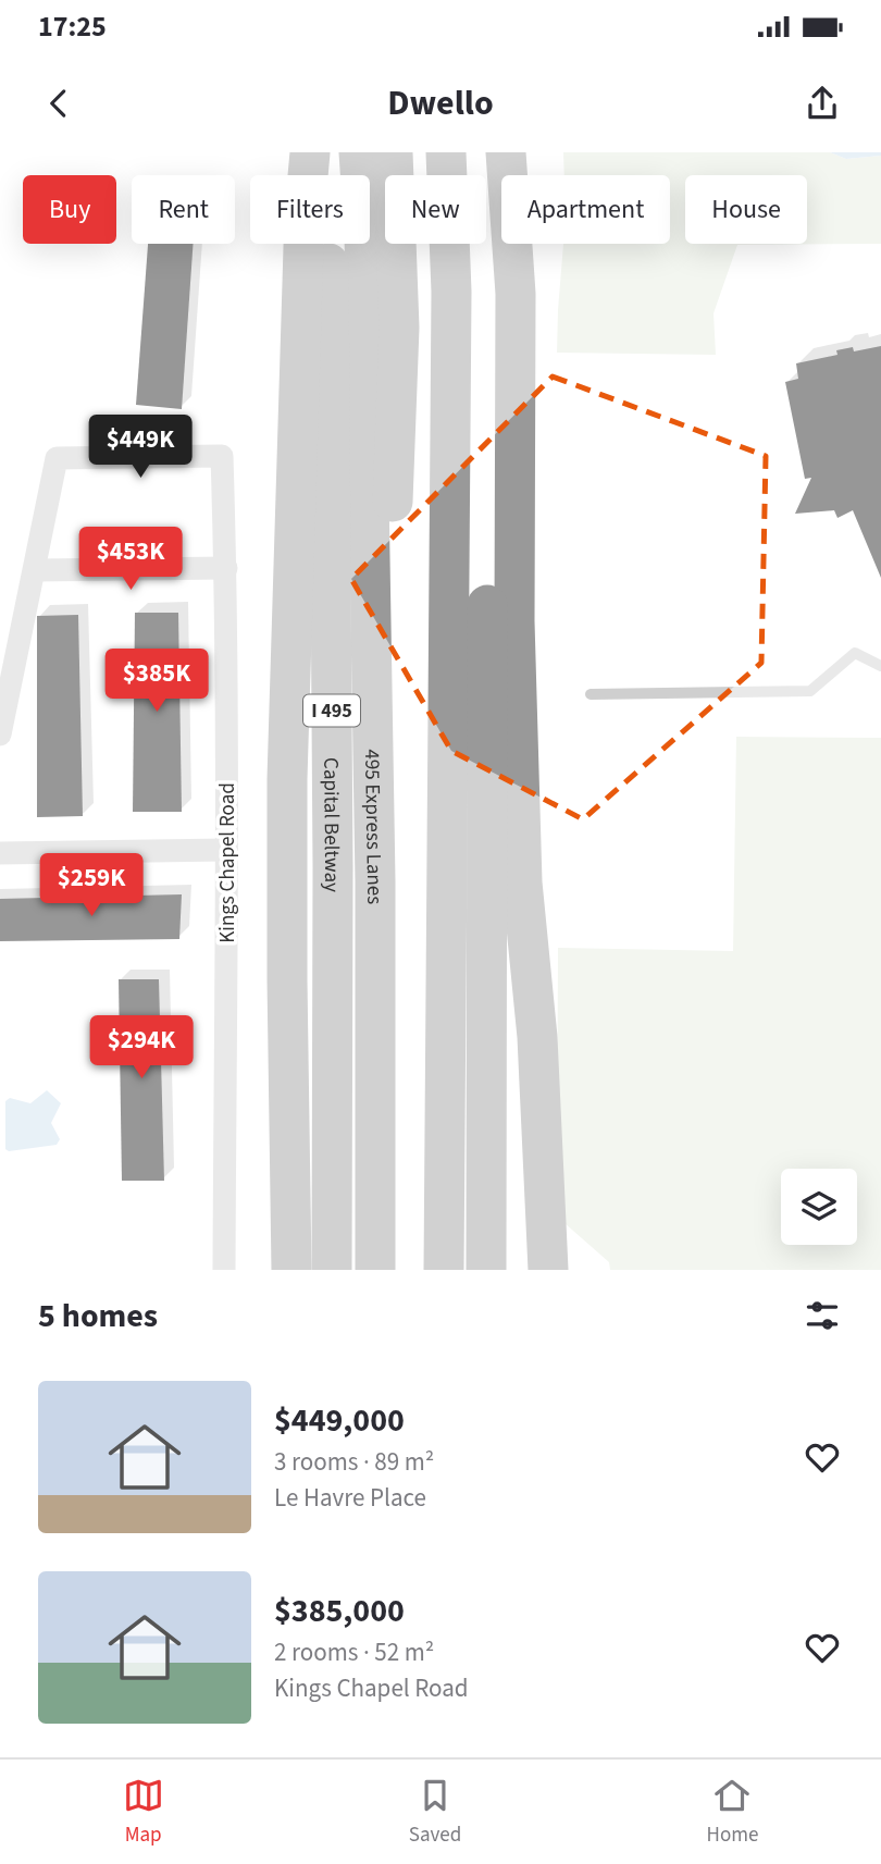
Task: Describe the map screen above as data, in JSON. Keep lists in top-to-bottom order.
{
  "streets": {
    "highway": ["I 495", "Capital Beltway", "495 Express Lanes"],
    "street": ["Kings Chapel Road"]
  },
  "page": {
    "status": "17:25",
    "header": "Dwello",
    "chip": [
      "Buy",
      "Rent",
      "Filters",
      "New",
      "Apartment",
      "House"
    ],
    "price": [
      "$449K",
      "$453K",
      "$385K",
      "$259K",
      "$294K"
    ],
    "heading": "5 homes",
    "list": [
      {
        "name": "$449,000",
        "note": "3 rooms · 89 m² · Le Havre Place"
      },
      {
        "name": "$385,000",
        "note": "2 rooms · 52 m² · Kings Chapel Road"
      }
    ],
    "tabs": ["Map", "Saved", "Home"]
  }
}
